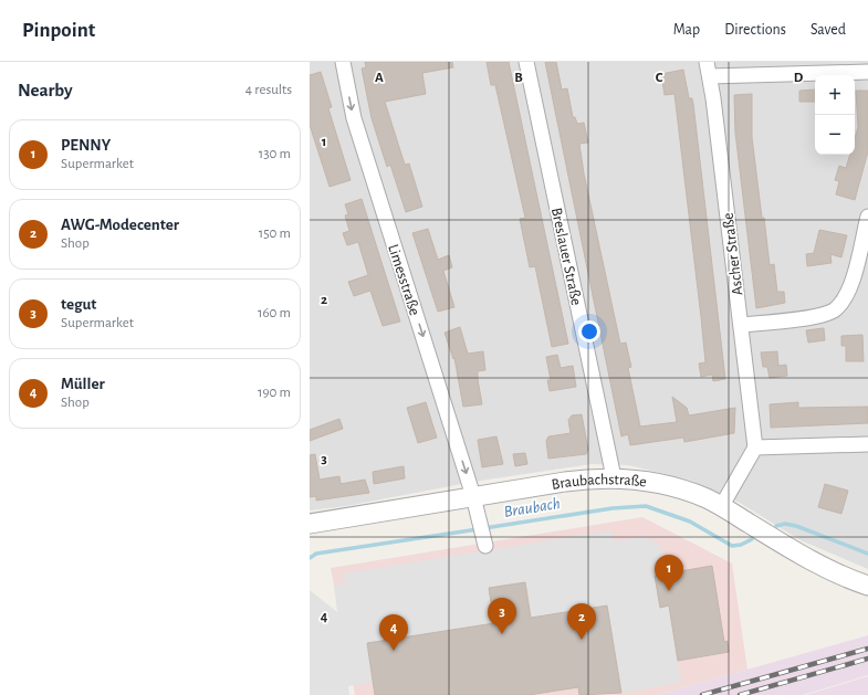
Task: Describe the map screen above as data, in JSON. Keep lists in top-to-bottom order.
{
  "streets": {
    "street": [
      "Ascher Straße",
      "Breslauer Straße",
      "Limesstraße",
      "Braubachstraße"
    ]
  },
  "crossings": [
    ["Breslauer Straße", "Braubachstraße"],
    ["Limesstraße", "Braubachstraße"]
  ],
  "one_way": ["Limesstraße"],
  "water": ["Braubach"],
  "page": {
    "header": "Pinpoint",
    "nav": ["Map", "Directions", "Saved"],
    "heading": ["Nearby", "4 results"],
    "map_buttons": ["+", "−"],
    "list": [
      {
        "mark": "1",
        "name": "PENNY",
        "note": "Supermarket",
        "value": "130 m"
      },
      {
        "mark": "2",
        "name": "AWG-Modecenter",
        "note": "Shop",
        "value": "150 m"
      },
      {
        "mark": "3",
        "name": "tegut",
        "note": "Supermarket",
        "value": "160 m"
      },
      {
        "mark": "4",
        "name": "Müller",
        "note": "Shop",
        "value": "190 m"
      }
    ],
    "pins": [
      "1",
      "3",
      "2",
      "4"
    ]
  },
  "grid": {
    "columns": [
      "A",
      "B",
      "C",
      "D"
    ],
    "rows": [
      "1",
      "2",
      "3",
      "4"
    ]
  }
}
